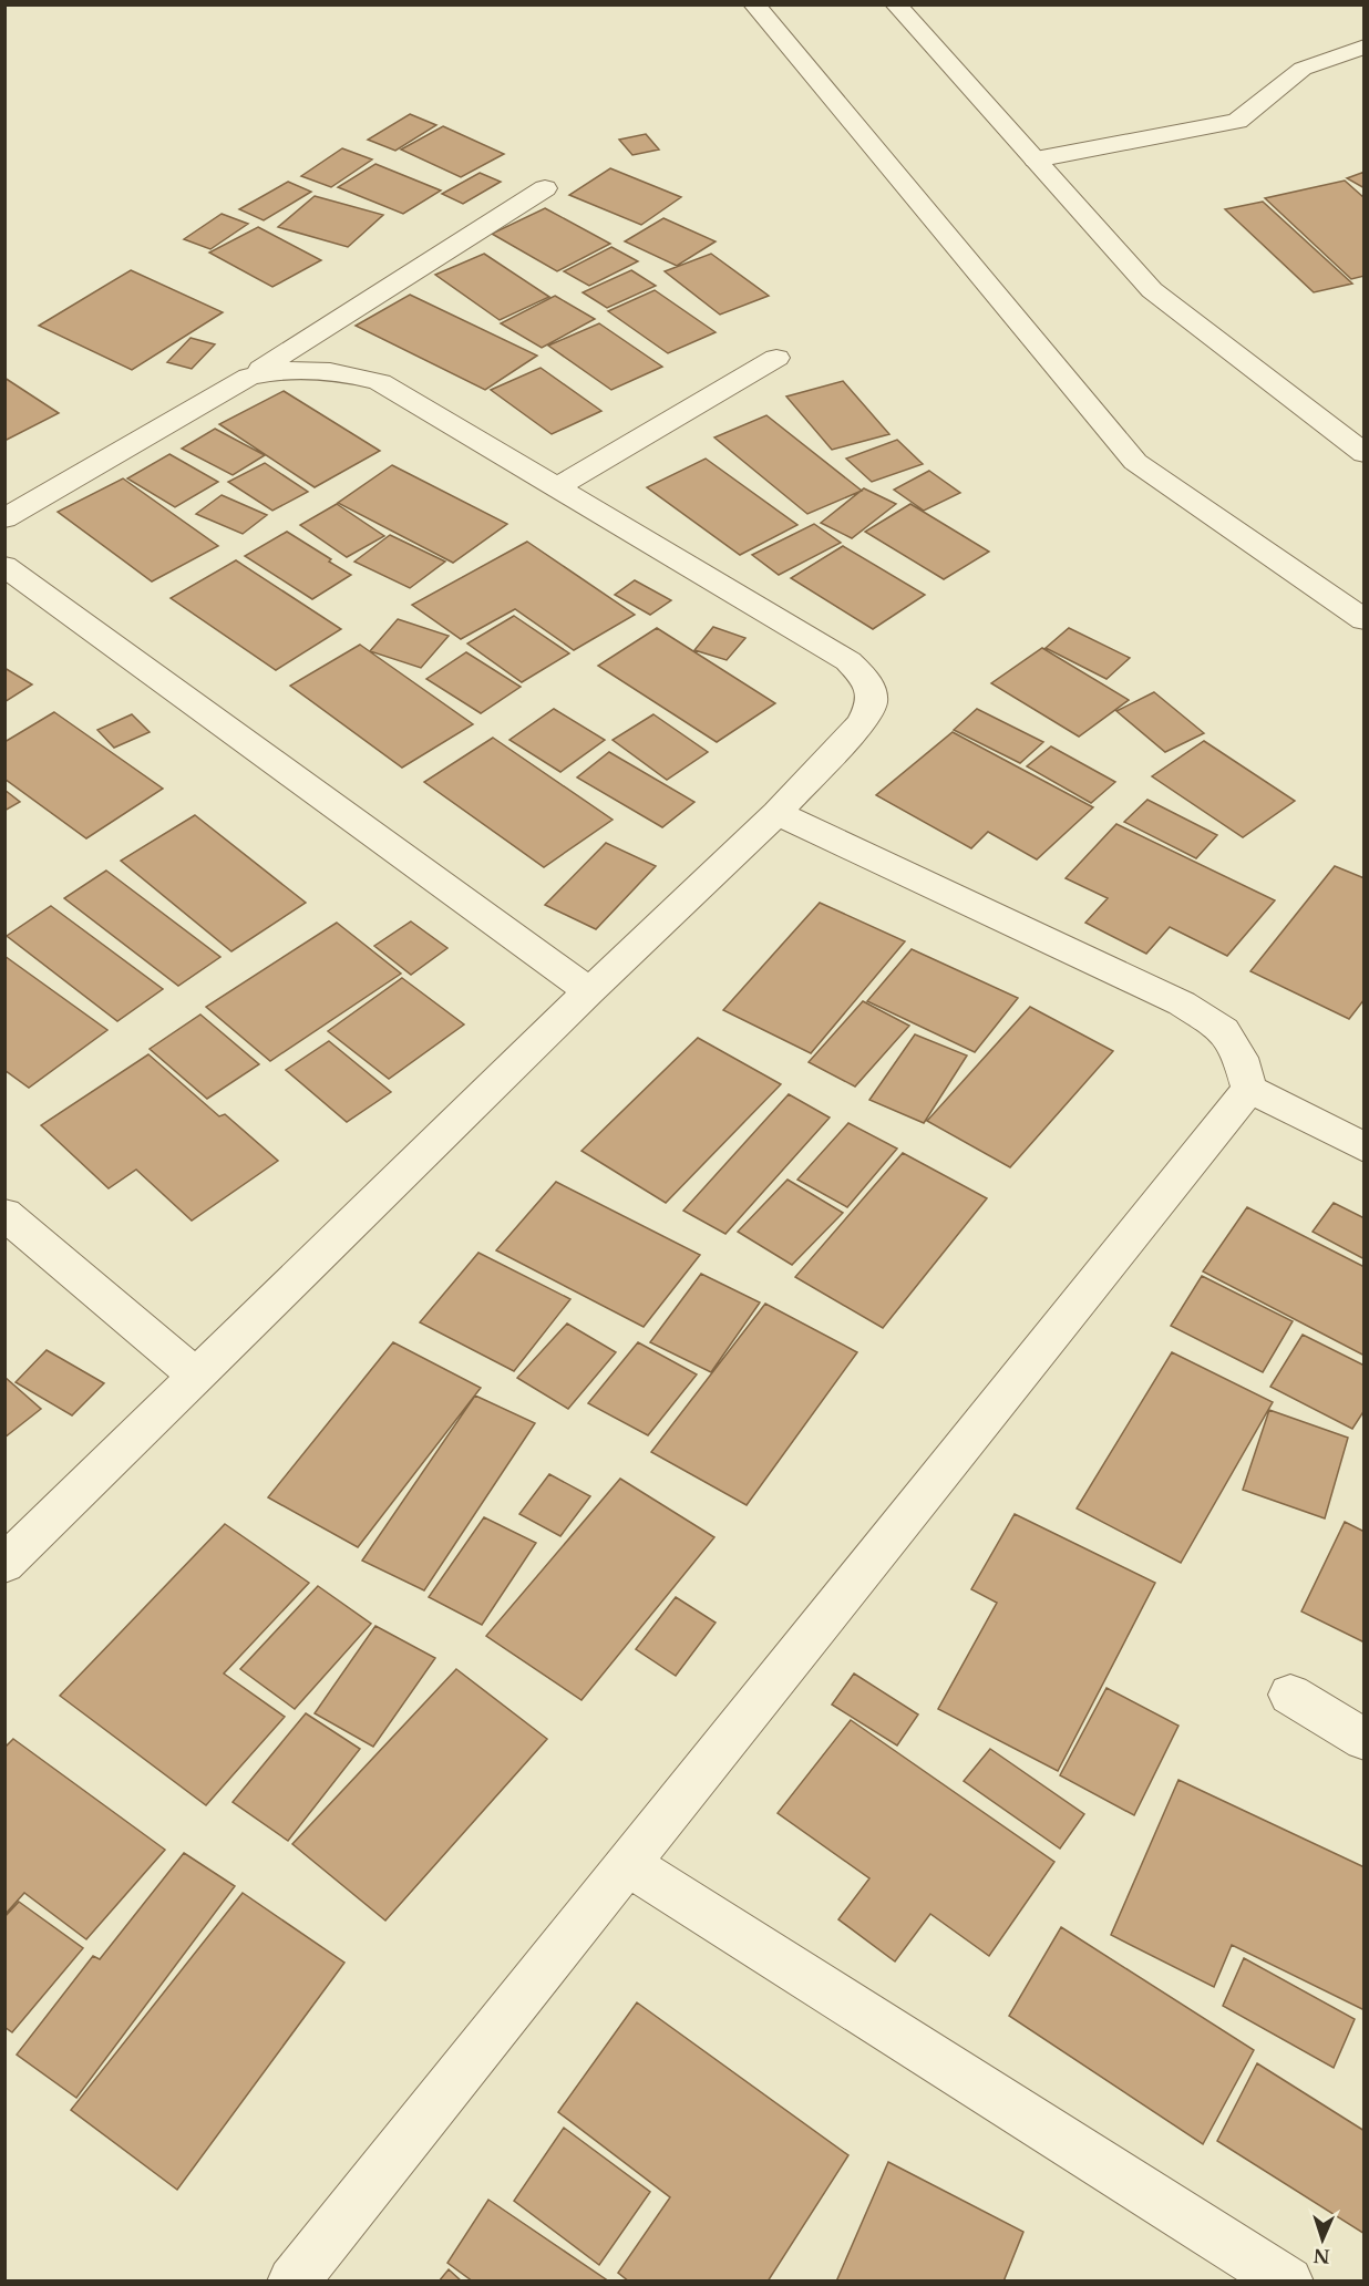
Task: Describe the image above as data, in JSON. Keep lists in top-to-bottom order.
{
  "north": "bottom"
}
